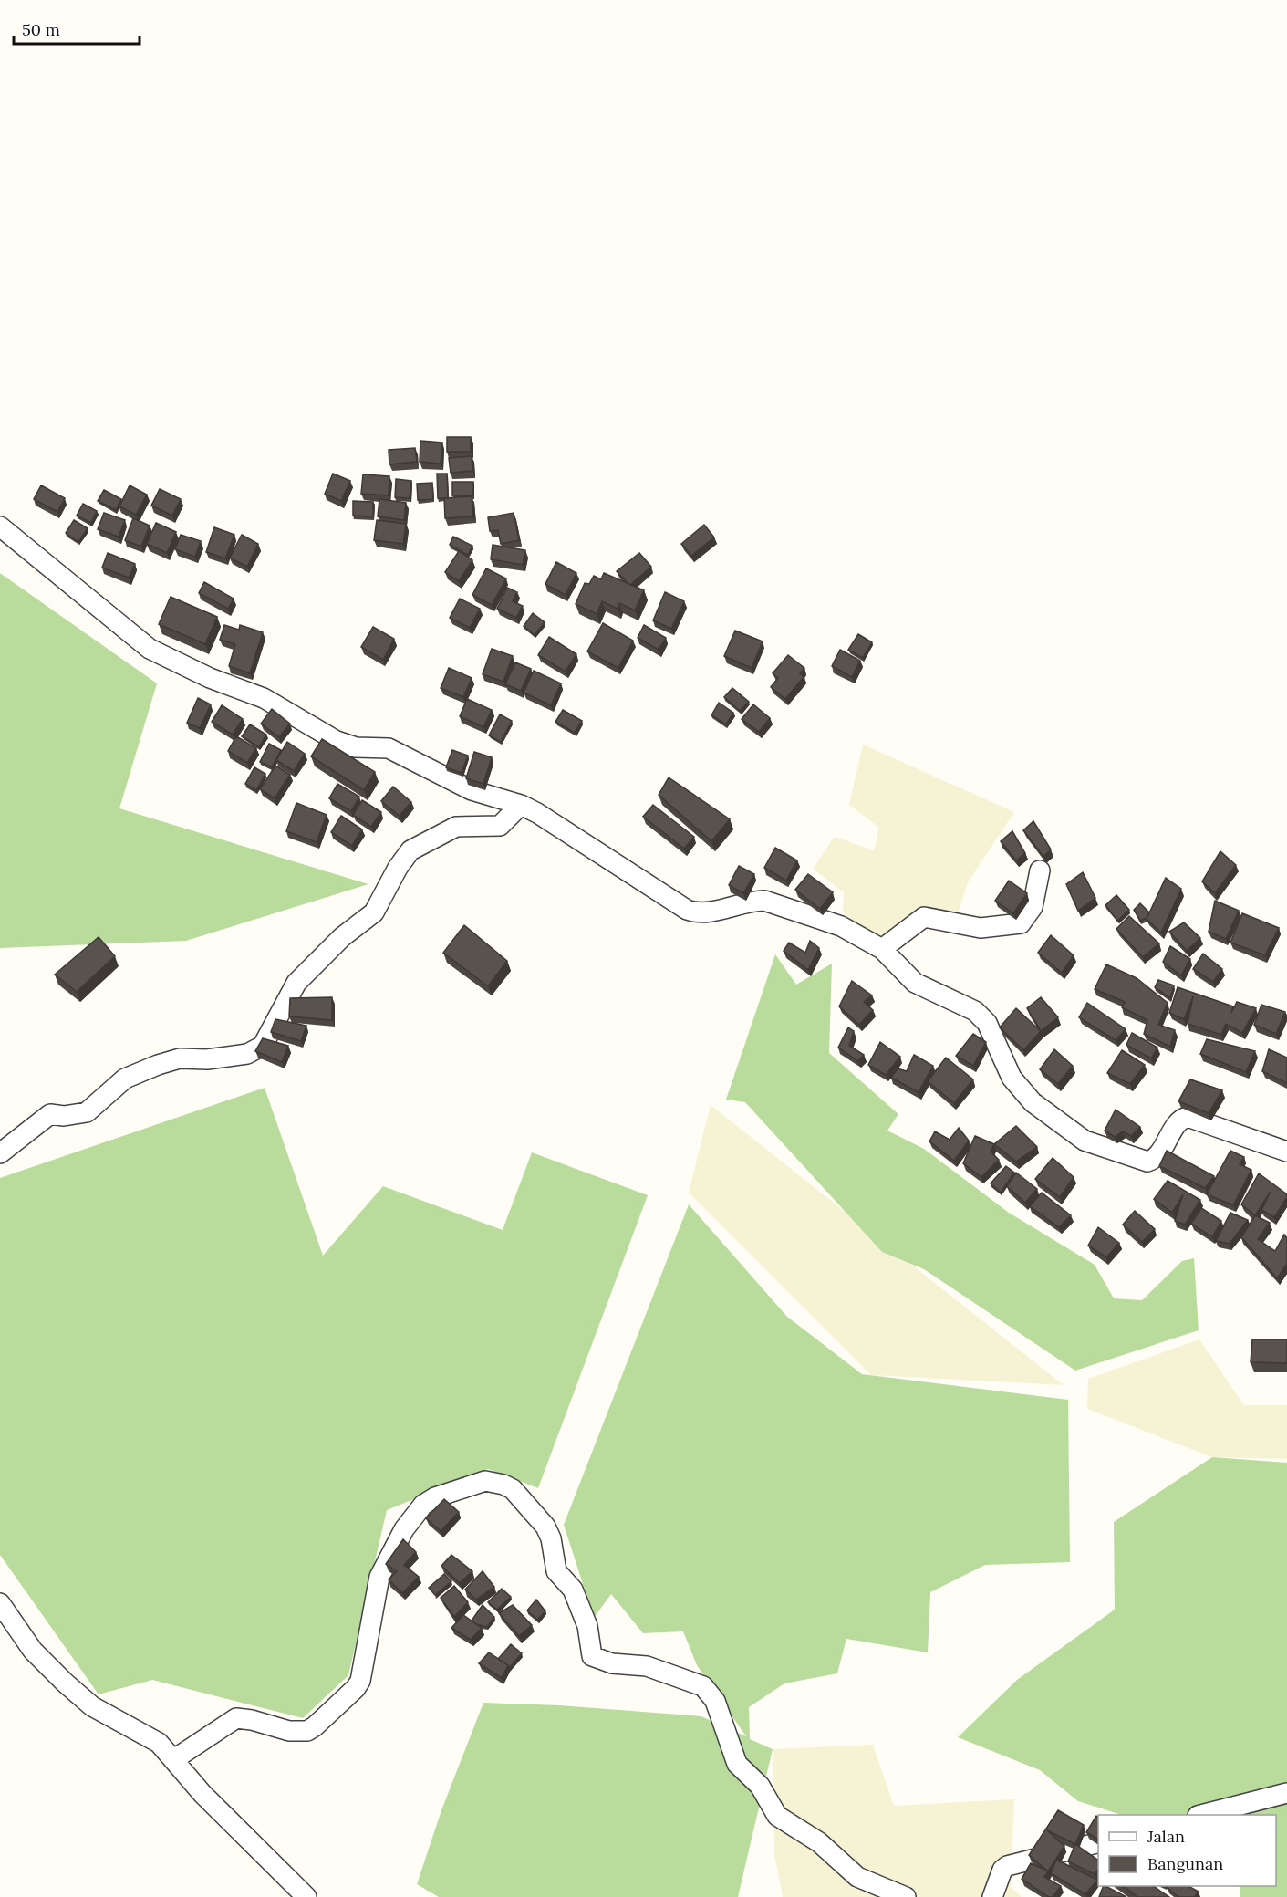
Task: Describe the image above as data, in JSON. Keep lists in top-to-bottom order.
{
  "legend": ["Jalan", "Bangunan"],
  "scale_bar": "50 m"
}
